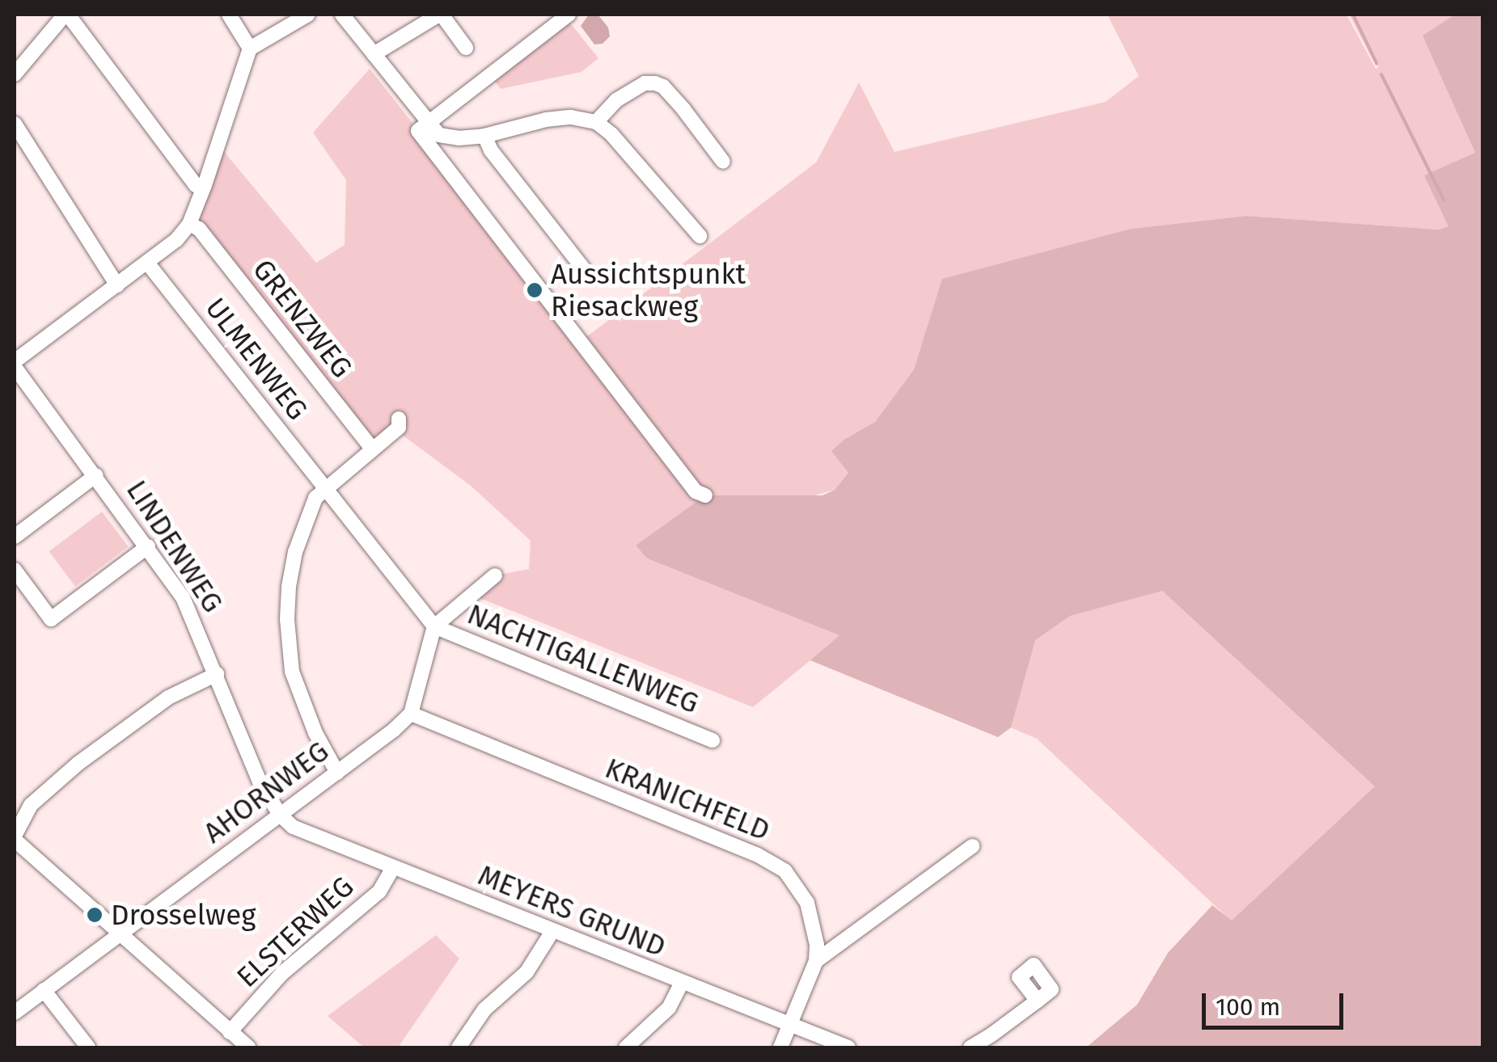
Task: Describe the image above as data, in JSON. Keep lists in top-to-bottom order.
{
  "streets": {
    "street": [
      "GRENZWEG",
      "ULMENWEG",
      "LINDENWEG",
      "NACHTIGALLENWEG",
      "AHORNWEG",
      "KRANICHFELD",
      "MEYERS GRUND",
      "ELSTERWEG"
    ]
  },
  "crossings": [
    ["ULMENWEG", "NACHTIGALLENWEG"],
    ["LINDENWEG", "AHORNWEG"],
    ["LINDENWEG", "MEYERS GRUND"],
    ["AHORNWEG", "KRANICHFELD"],
    ["AHORNWEG", "MEYERS GRUND"],
    ["KRANICHFELD", "MEYERS GRUND"],
    ["MEYERS GRUND", "ELSTERWEG"]
  ],
  "places": ["Aussichtspunkt Riesackweg", "Drosselweg"],
  "scale_bar": "100 m"
}
